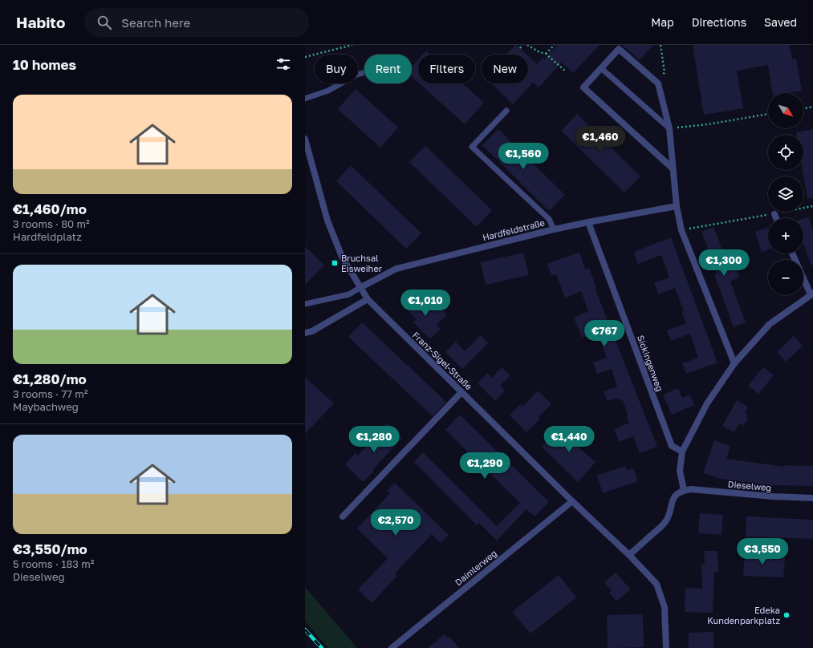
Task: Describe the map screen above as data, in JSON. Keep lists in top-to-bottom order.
{
  "streets": {
    "street": [
      "Hardfeldstraße",
      "Franz-Sigel-Straße",
      "Sickingenweg",
      "Dieselweg",
      "Daimlerweg"
    ]
  },
  "crossings": [
    ["Hardfeldstraße", "Franz-Sigel-Straße"],
    ["Hardfeldstraße", "Sickingenweg"],
    ["Franz-Sigel-Straße", "Daimlerweg"]
  ],
  "places": {
    "transit": ["Bruchsal Eisweiher"],
    "other": ["Edeka Kundenparkplatz"]
  },
  "north": "bottom right",
  "page": {
    "header": "Habito",
    "search": "Search here",
    "nav": ["Map", "Directions", "Saved"],
    "heading": "10 homes",
    "chip": [
      "Buy",
      "Rent",
      "Filters",
      "New"
    ],
    "list": [
      {
        "name": "€1,460/mo",
        "note": "3 rooms · 80 m² · Hardfeldplatz"
      },
      {
        "name": "€1,280/mo",
        "note": "3 rooms · 77 m² · Maybachweg"
      },
      {
        "name": "€3,550/mo",
        "note": "5 rooms · 183 m² · Dieselweg"
      }
    ],
    "map_buttons": ["+", "−"],
    "price": [
      "€1,460",
      "€1,560",
      "€1,300",
      "€1,010",
      "€767",
      "€1,280",
      "€1,440",
      "€1,290",
      "€2,570",
      "€3,550"
    ]
  }
}
